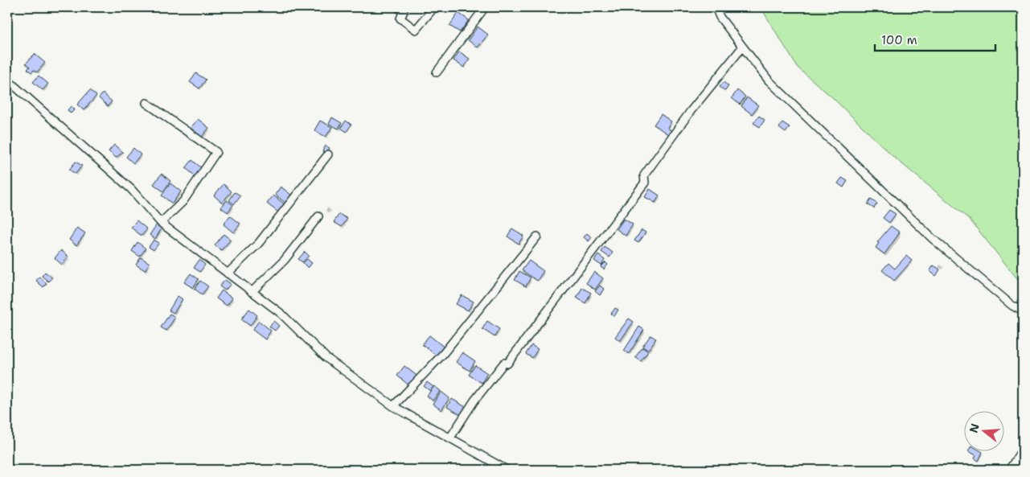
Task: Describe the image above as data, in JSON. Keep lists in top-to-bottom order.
{
  "scale_bar": "100 m",
  "north": "left"
}
